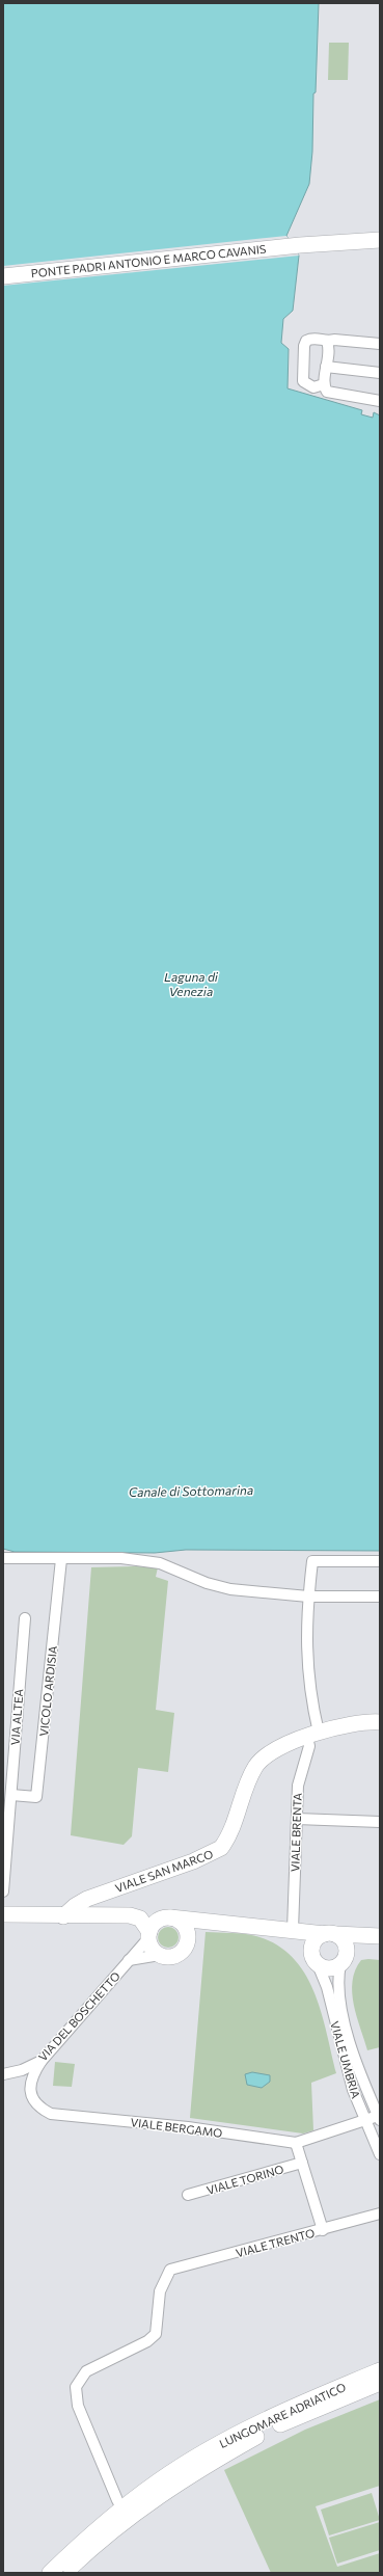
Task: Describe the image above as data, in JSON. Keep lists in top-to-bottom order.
{
  "streets": {
    "street": [
      "PONTE PADRI ANTONIO E MARCO CAVANIS",
      "VICOLO ARDISIA",
      "VIA ALTEA",
      "VIALE BRENTA",
      "VIALE SAN MARCO",
      "VIA DEL BOSCHETTO",
      "VIALE UMBRIA",
      "VIALE BERGAMO",
      "VIALE TORINO",
      "VIALE TRENTO",
      "LUNGOMARE ADRIATICO"
    ]
  },
  "crossings": [
    ["VICOLO ARDISIA", "VIA ALTEA"],
    ["VIALE BRENTA", "VIALE SAN MARCO"],
    ["VIA DEL BOSCHETTO", "VIALE BERGAMO"],
    ["VIALE UMBRIA", "VIALE BERGAMO"],
    ["VIALE TRENTO", "LUNGOMARE ADRIATICO"]
  ],
  "water": ["Laguna di Venezia", "Canale di Sottomarina"]
}
